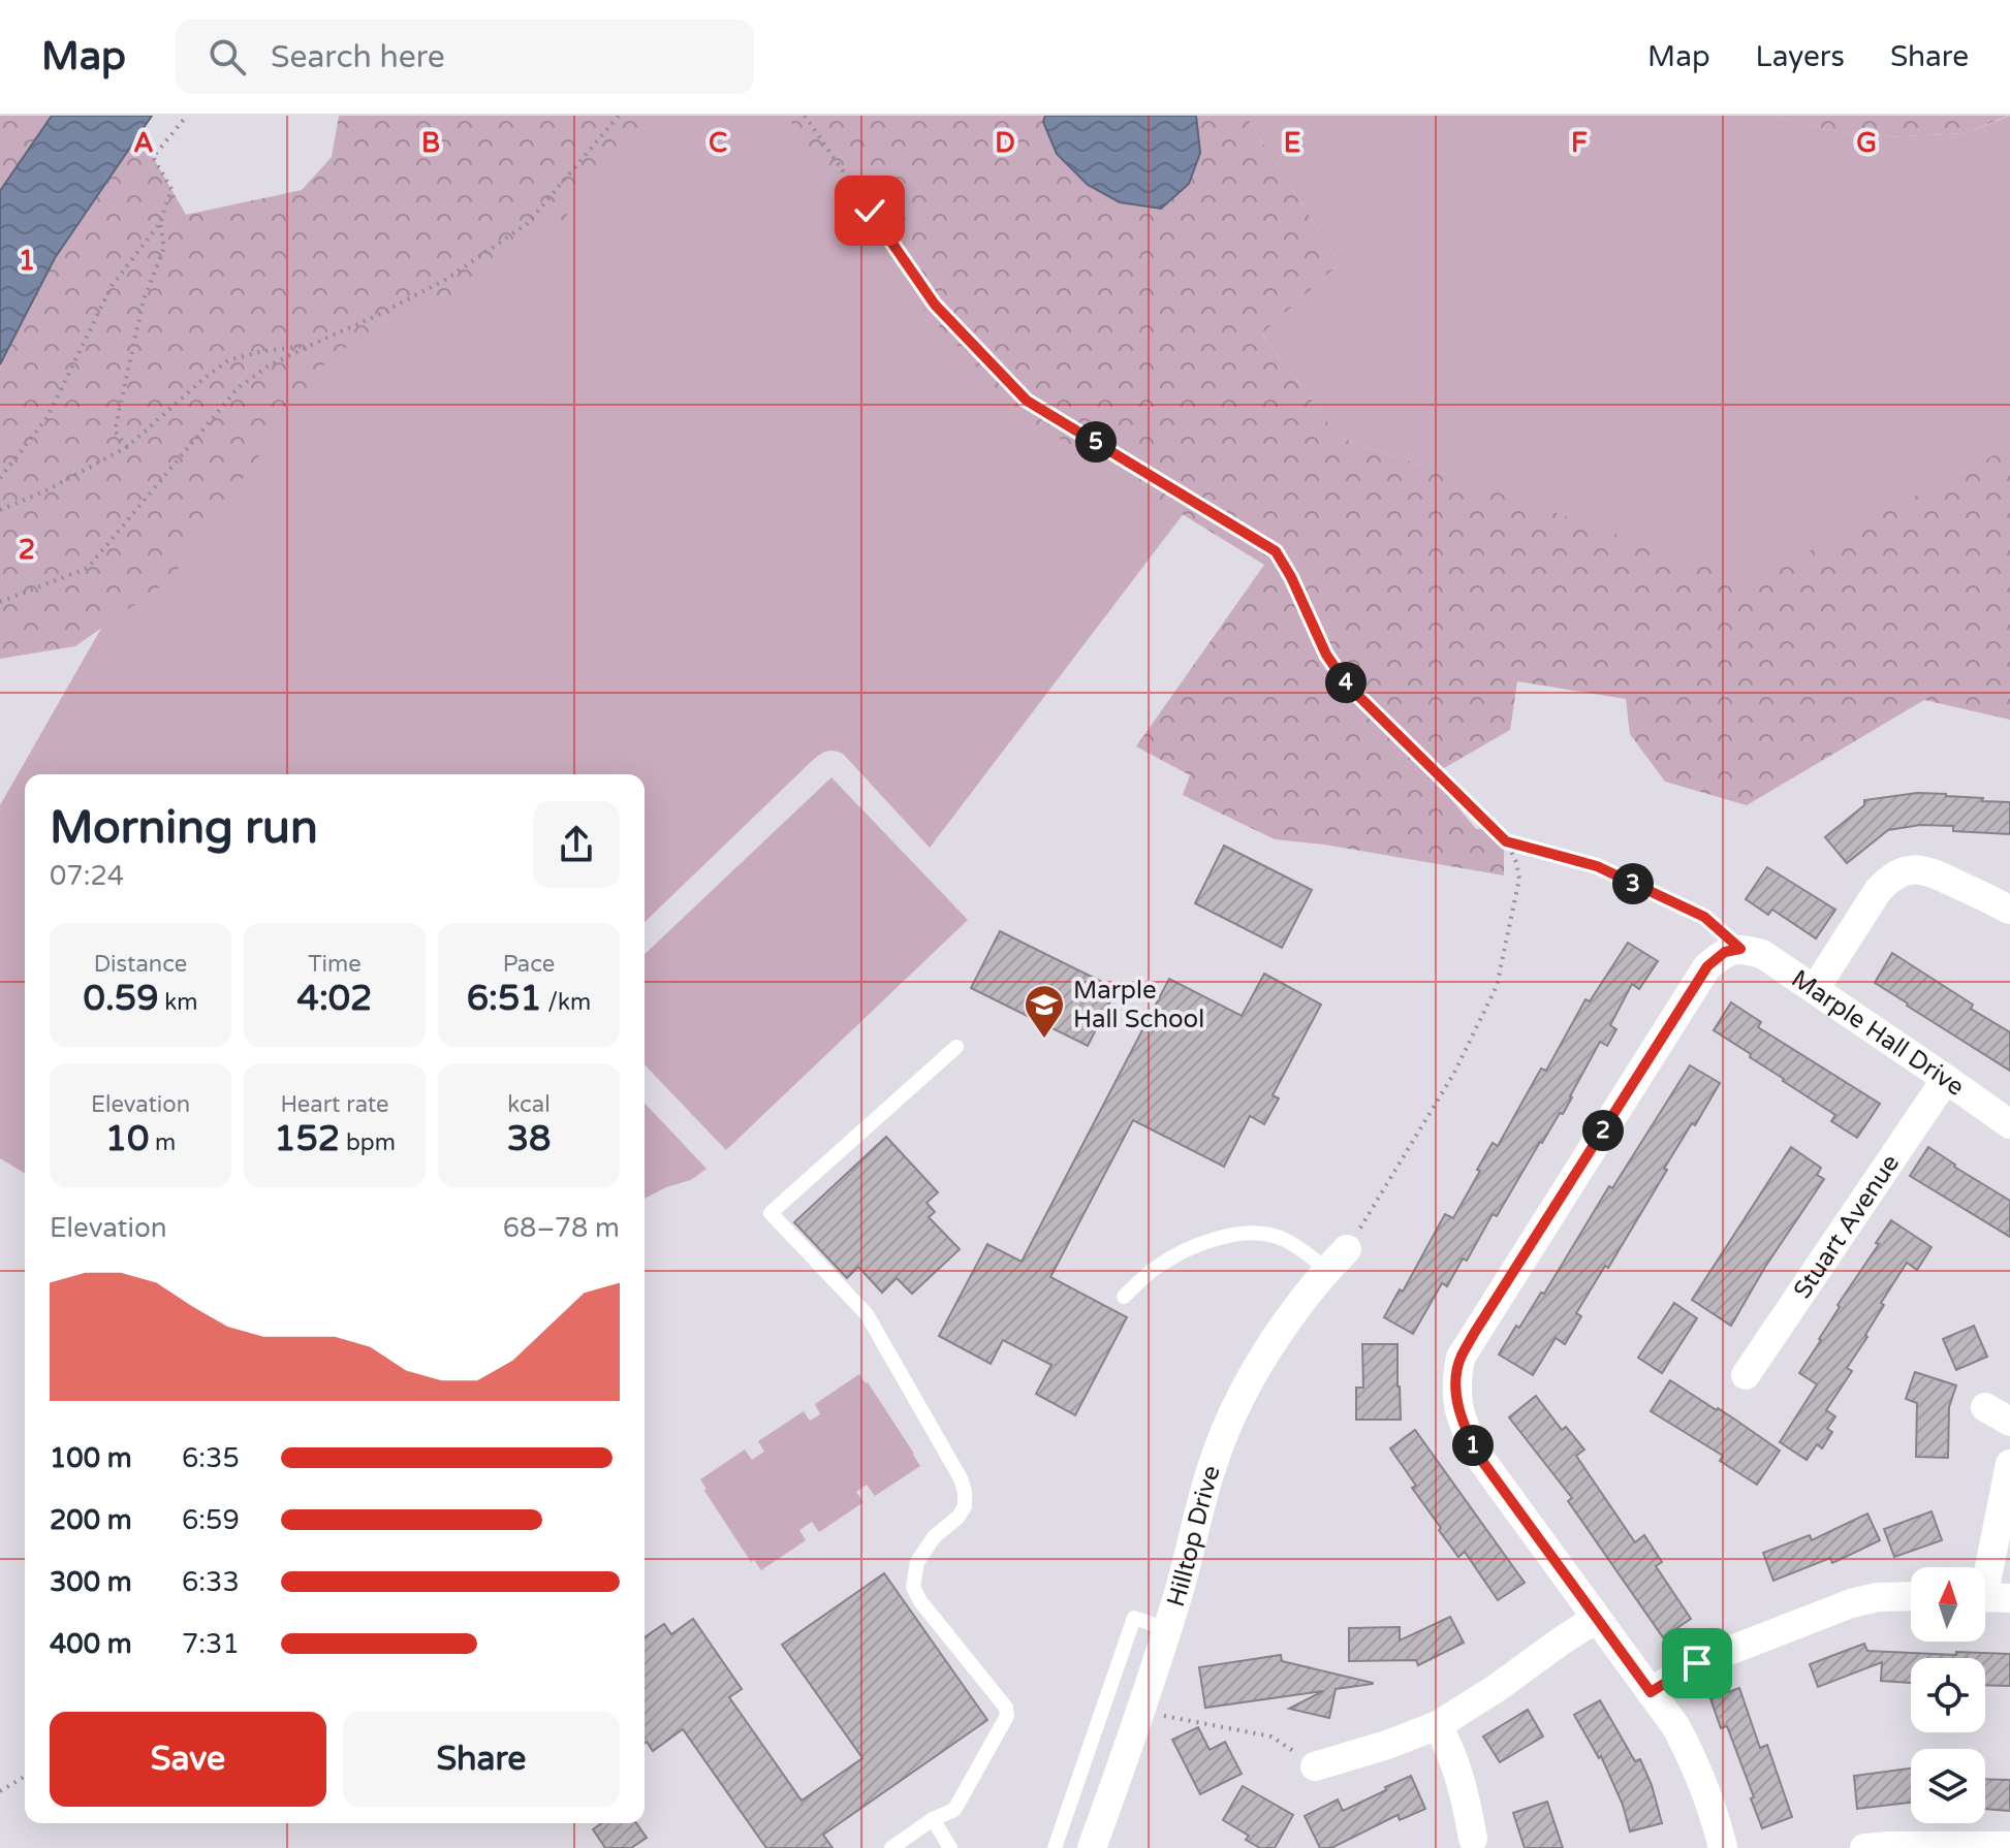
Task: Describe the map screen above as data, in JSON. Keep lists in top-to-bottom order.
{
  "streets": {
    "street": ["Marple Hall Drive", "Stuart Avenue", "Hilltop Drive"]
  },
  "crossings": [
    ["Marple Hall Drive", "Stuart Avenue"]
  ],
  "places": {
    "school or university": ["Marple Hall School"]
  },
  "north": "top",
  "page": {
    "header": "Map",
    "search": "Search here",
    "nav": ["Map", "Layers", "Share"],
    "pins": [
      "5",
      "4",
      "3",
      "2",
      "1"
    ],
    "heading": ["Morning run", "07:24"],
    "stats": [
      ["Distance", "0.59 km"],
      ["Time", "4:02"],
      ["Pace", "6:51 /km"],
      ["Elevation", "10 m"],
      ["Heart rate", "152 bpm"],
      ["kcal", "38"]
    ],
    "chart": ["Elevation", "68–78 m"],
    "list": [
      {
        "name": "100 m",
        "note": "6:35"
      },
      {
        "name": "200 m",
        "note": "6:59"
      },
      {
        "name": "300 m",
        "note": "6:33"
      },
      {
        "name": "400 m",
        "note": "7:31"
      }
    ],
    "buttons": ["Save", "Share"]
  },
  "grid": {
    "columns": [
      "A",
      "B",
      "C",
      "D",
      "E",
      "F",
      "G"
    ],
    "rows": ["1", "2"]
  }
}
